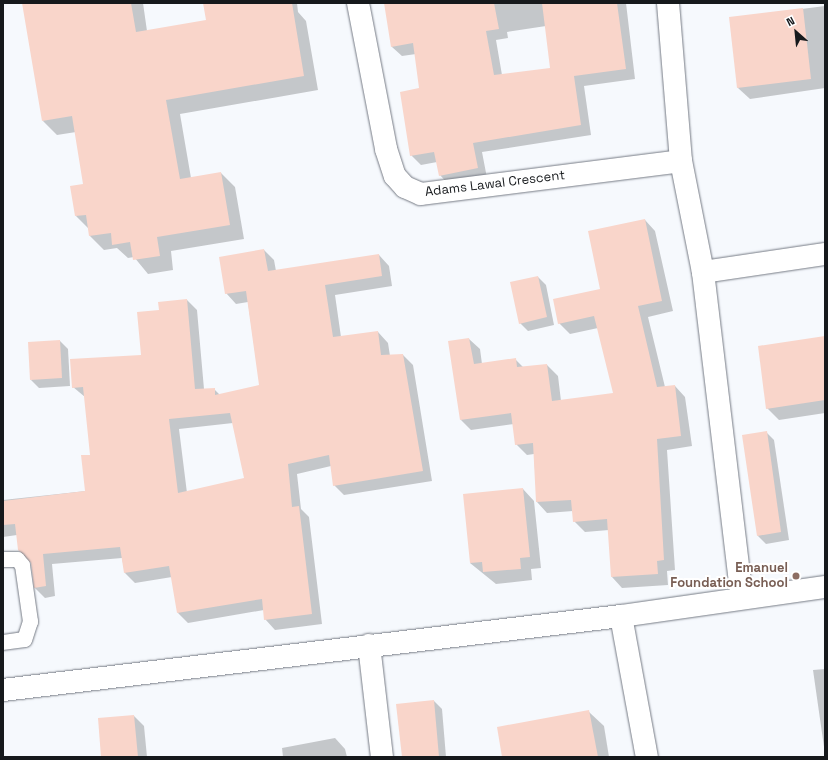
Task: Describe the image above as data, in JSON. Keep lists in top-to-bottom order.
{
  "streets": {
    "street": ["Adams Lawal Crescent"]
  },
  "places": ["Emanuel Foundation School"],
  "north": "top left"
}
